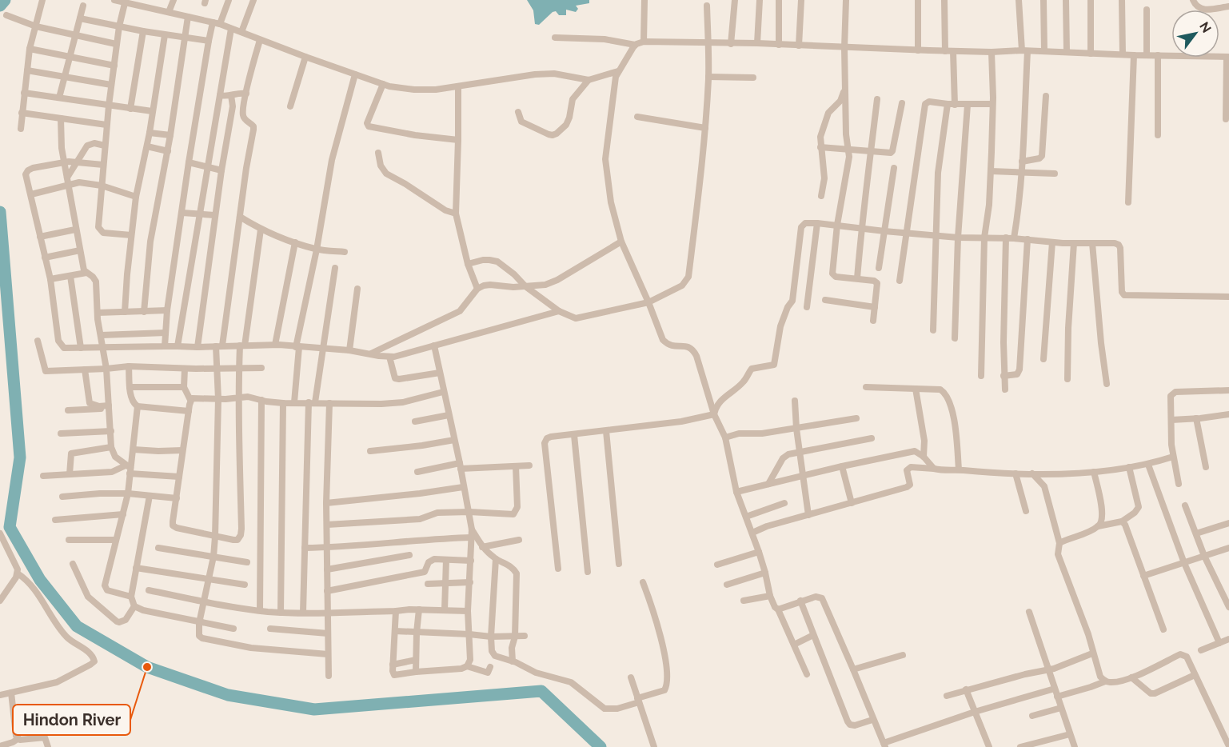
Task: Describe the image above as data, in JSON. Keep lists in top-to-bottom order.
{
  "places": ["Hindon River"],
  "north": "top right"
}
